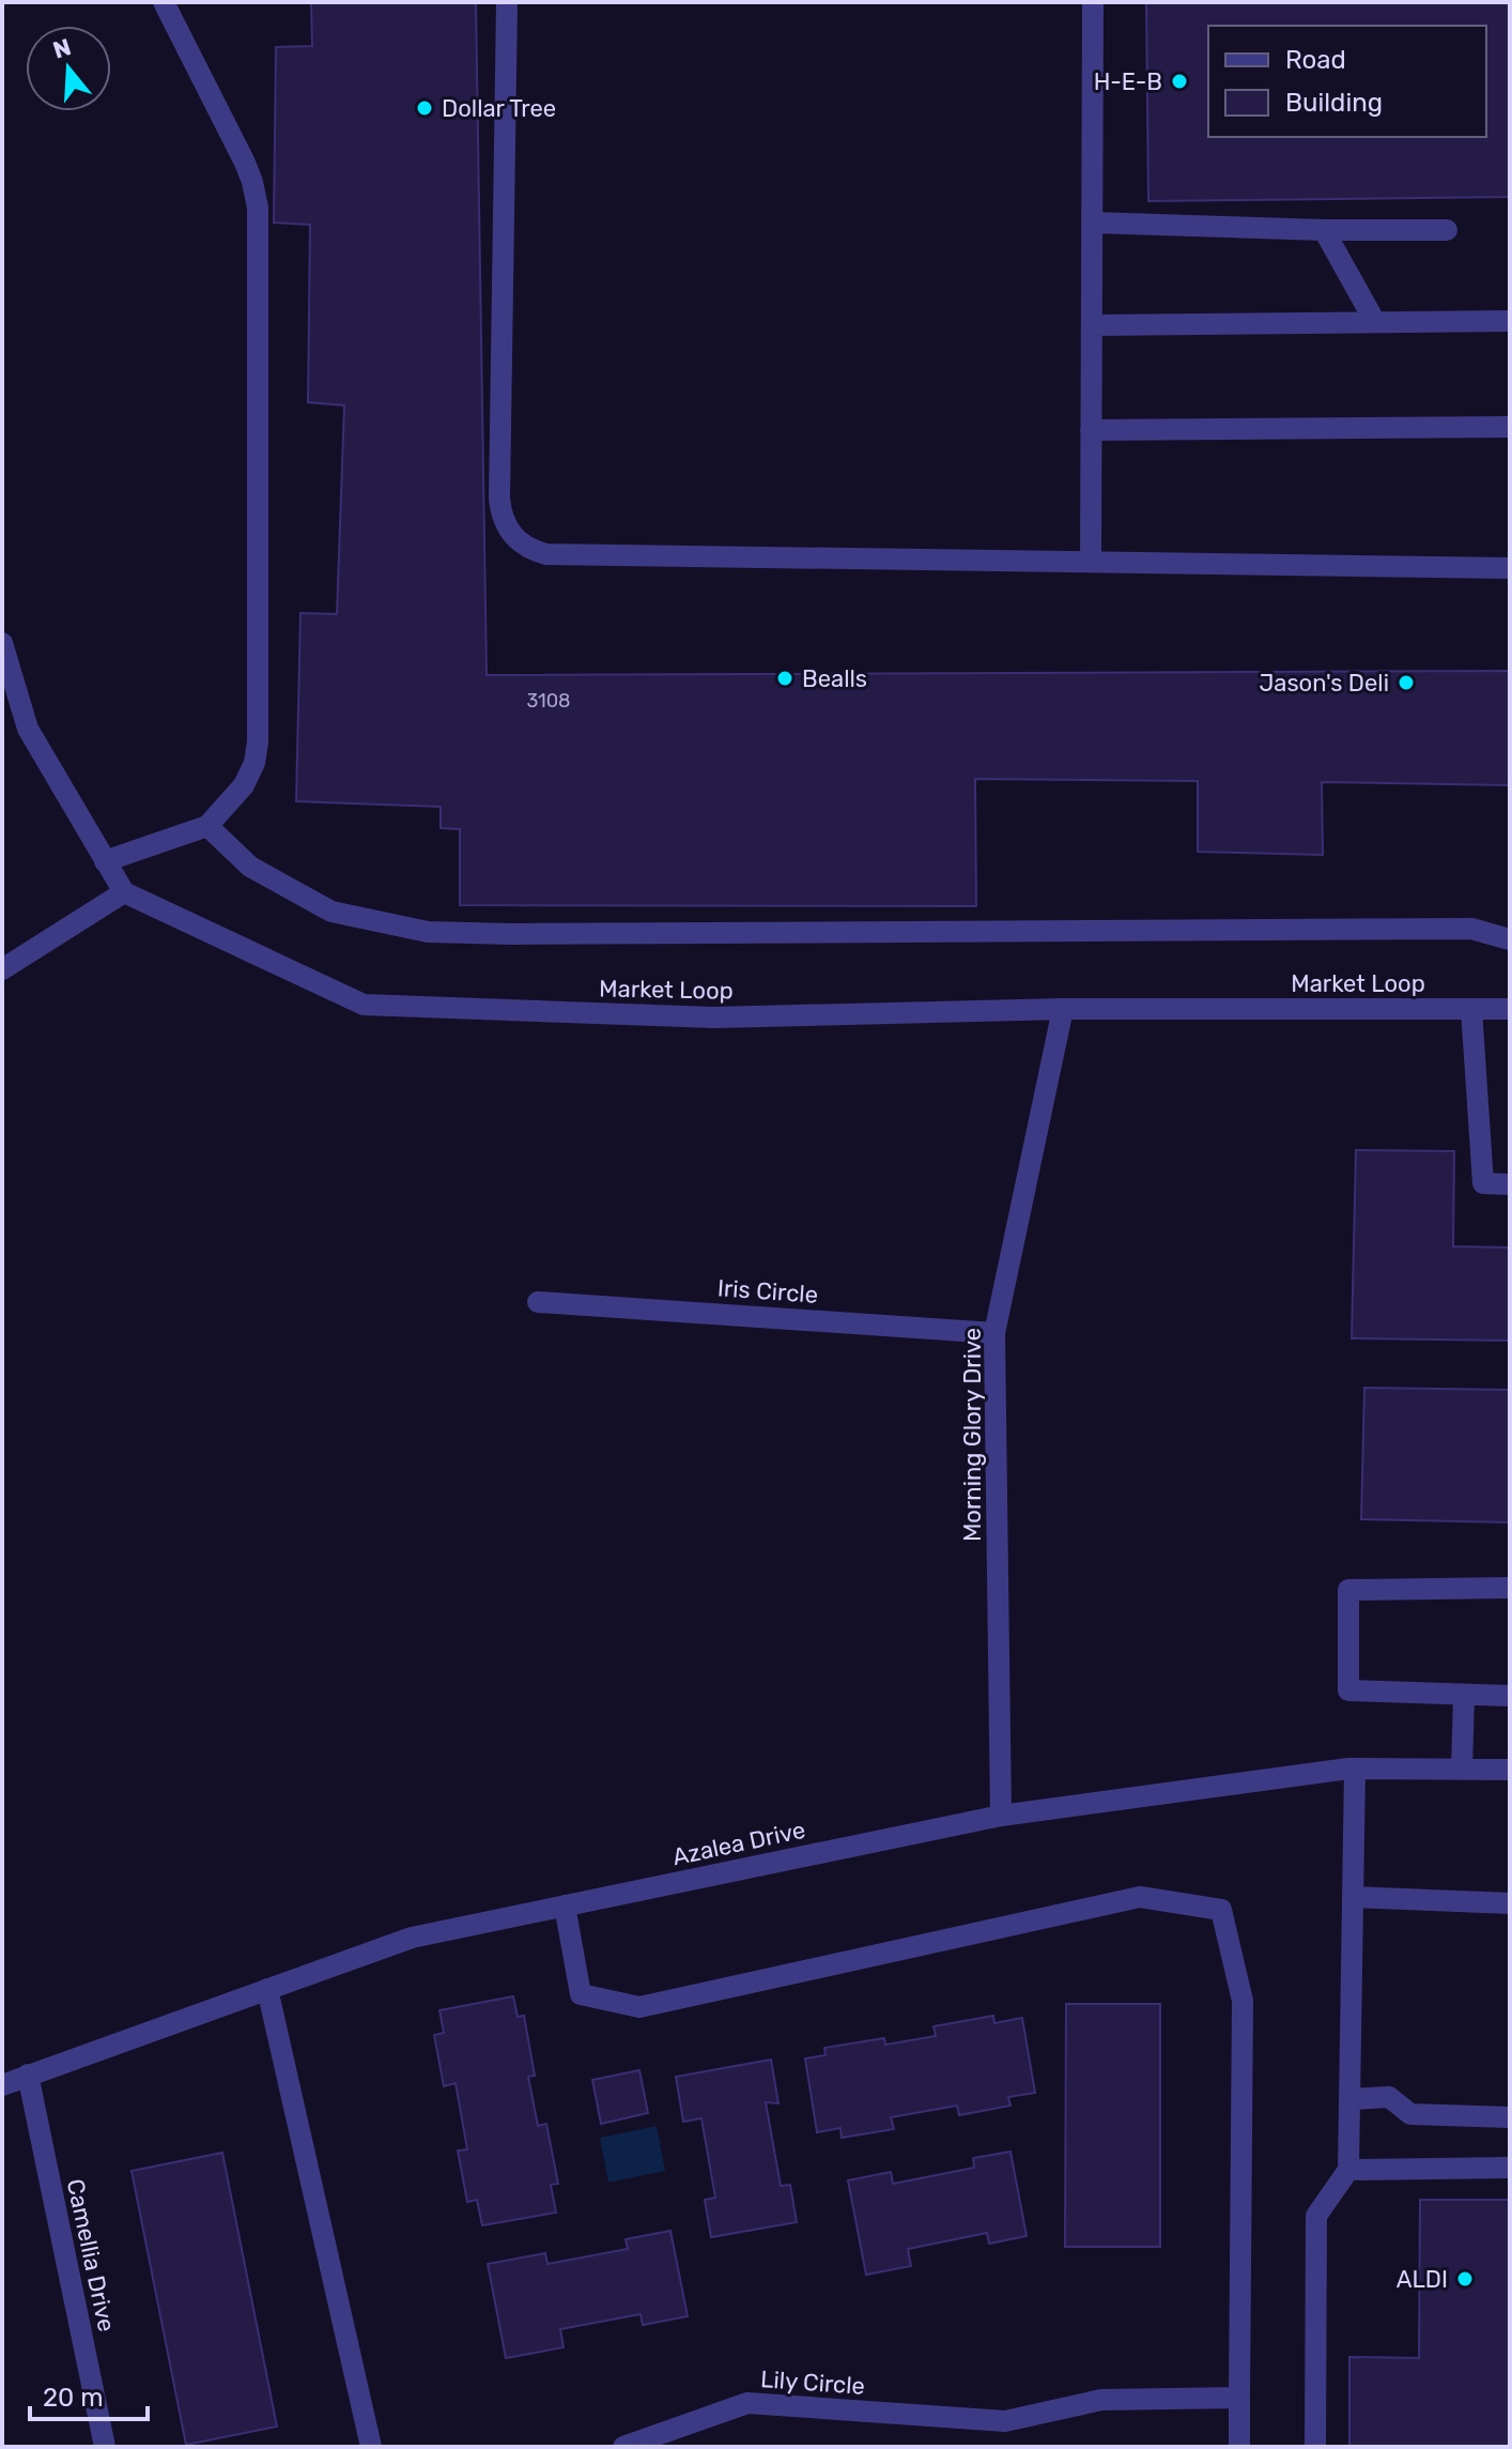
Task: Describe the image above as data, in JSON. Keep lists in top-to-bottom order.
{
  "streets": {
    "street": [
      "Market Loop",
      "Iris Circle",
      "Morning Glory Drive",
      "Azalea Drive",
      "Camellia Drive",
      "Lily Circle"
    ]
  },
  "crossings": [
    ["Market Loop", "Morning Glory Drive"],
    ["Iris Circle", "Morning Glory Drive"],
    ["Morning Glory Drive", "Azalea Drive"],
    ["Azalea Drive", "Camellia Drive"]
  ],
  "places": [
    "H-E-B",
    "Dollar Tree",
    "Bealls",
    "Jason's Deli",
    "ALDI"
  ],
  "house_numbers": ["3108"],
  "legend": ["Road", "Building"],
  "scale_bar": "20 m",
  "north": "top"
}
